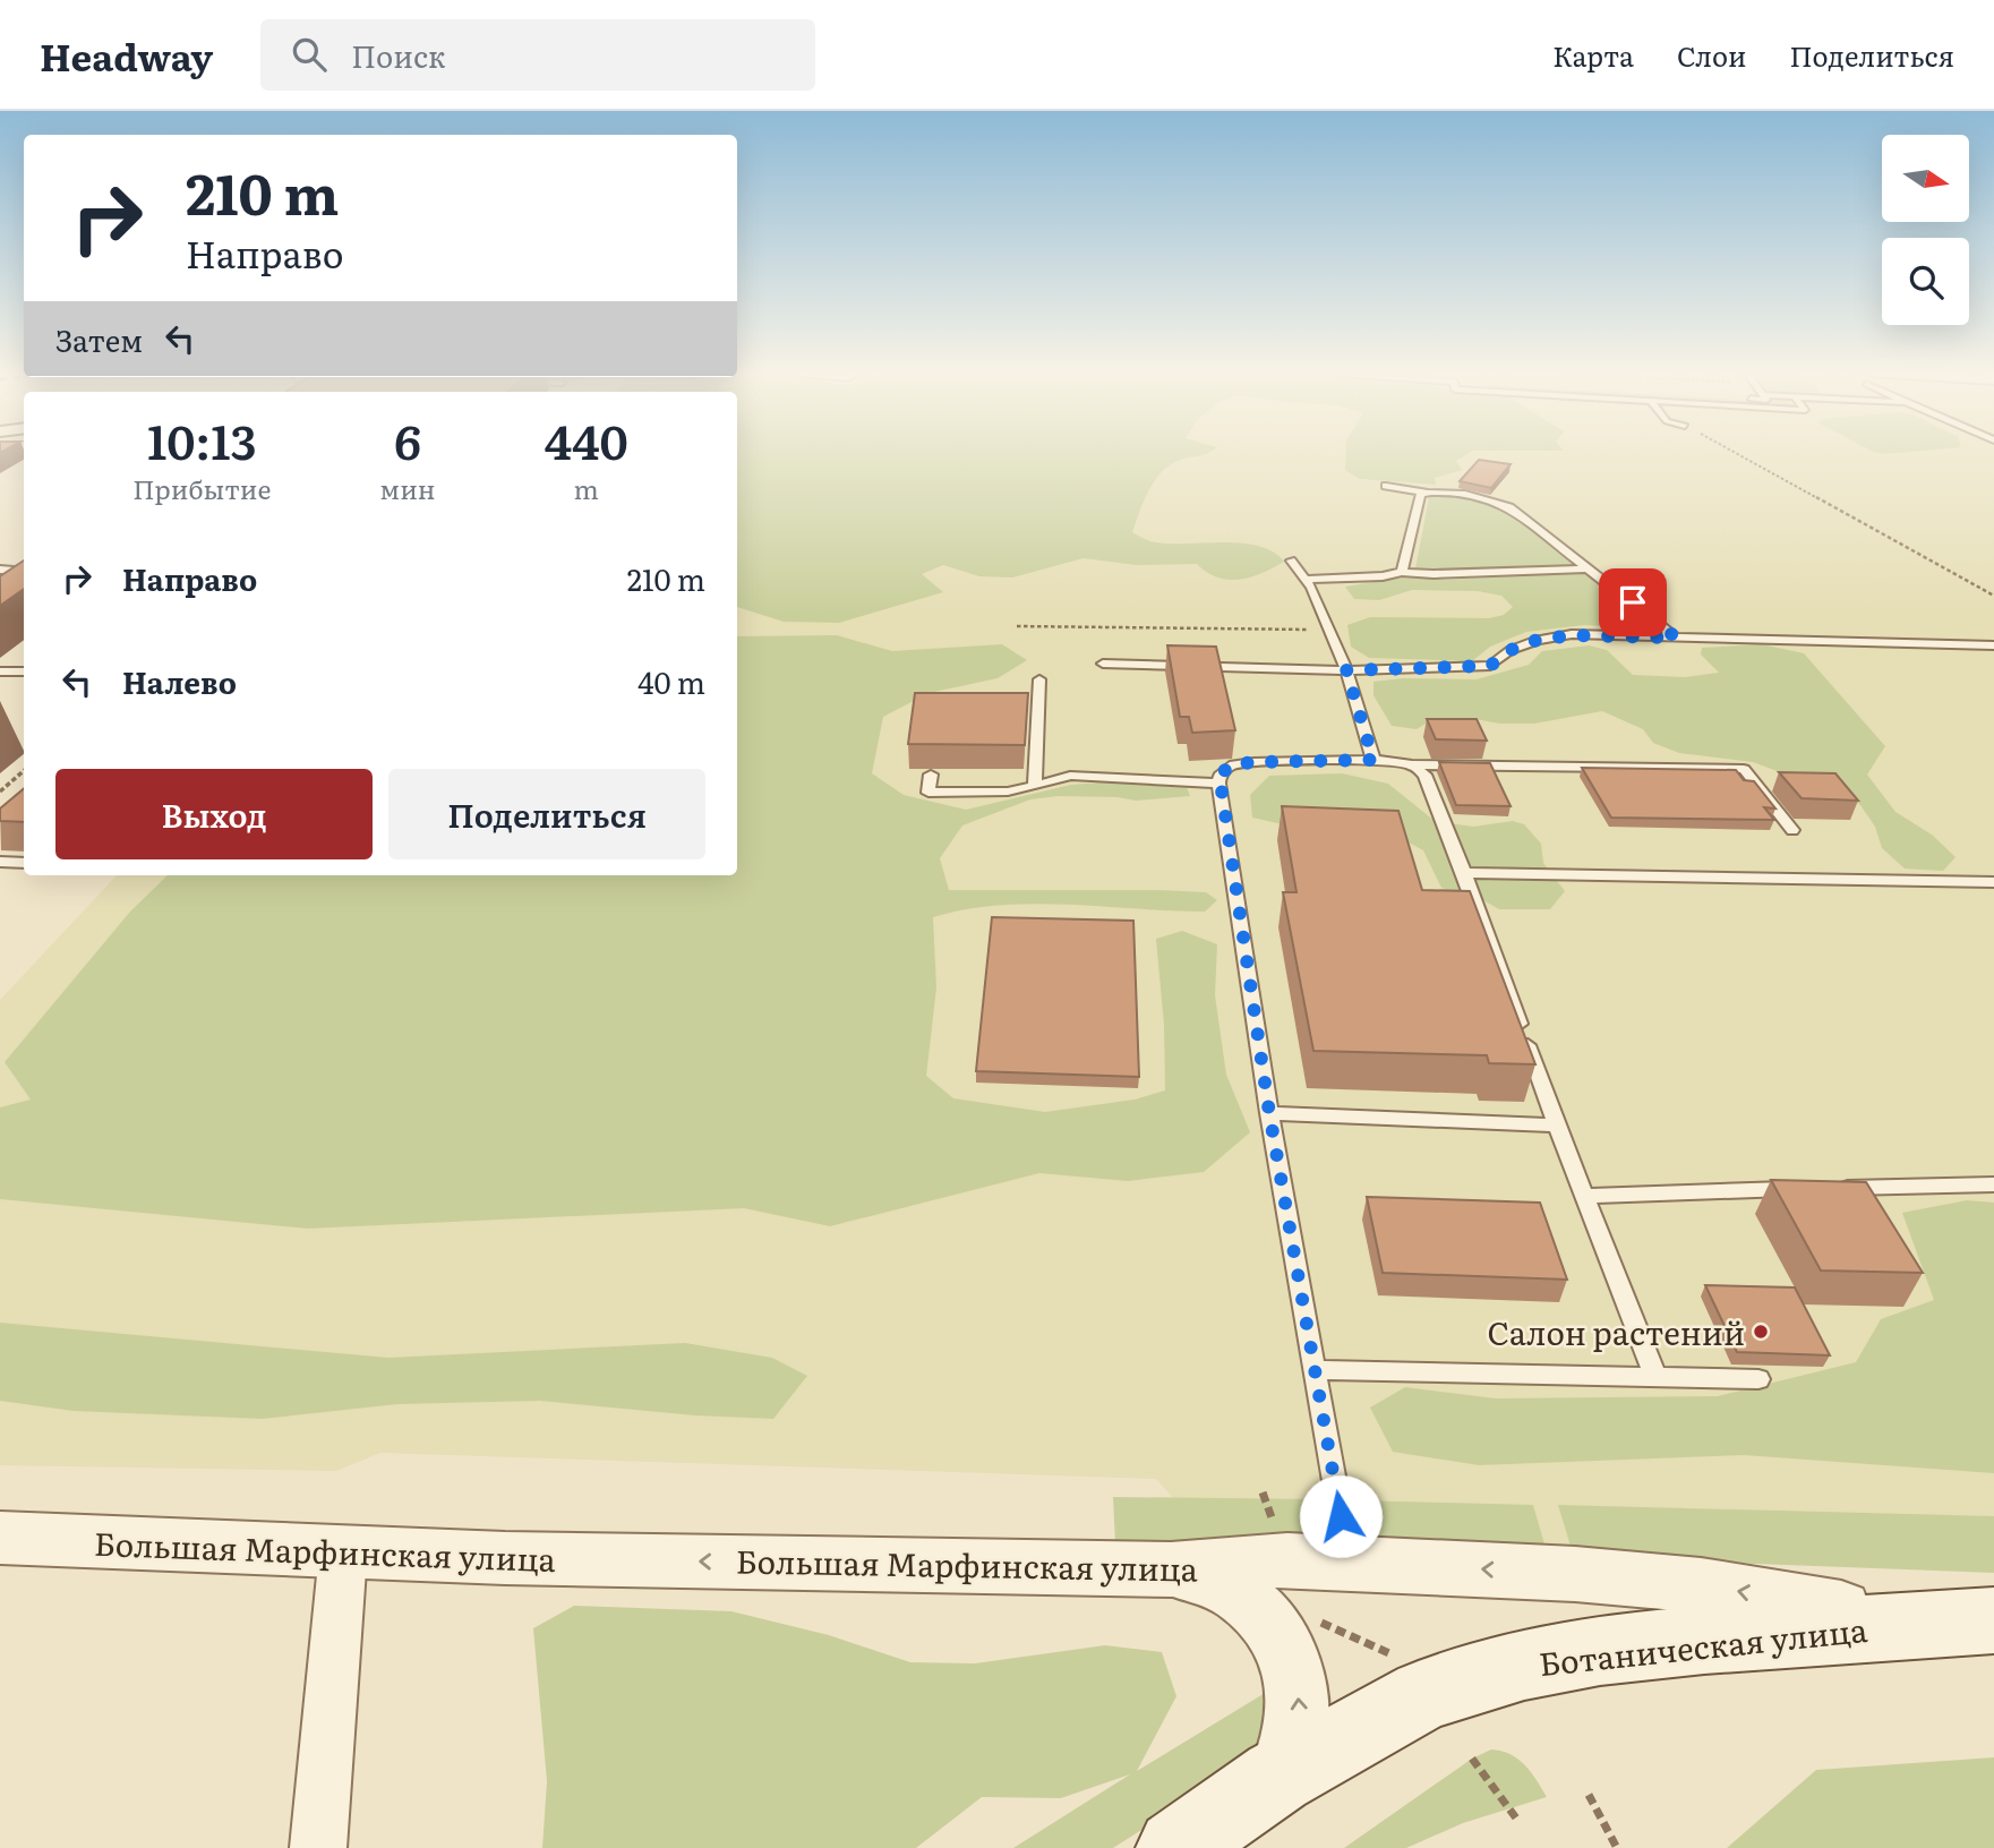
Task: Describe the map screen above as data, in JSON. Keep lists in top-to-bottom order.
{
  "streets": {
    "main road": ["Ботаническая улица"],
    "street": ["Большая Марфинская улица"]
  },
  "crossings": [
    ["Большая Марфинская улица", "Ботаническая улица"]
  ],
  "one_way": ["Большая Марфинская улица"],
  "places": ["Салон растений"],
  "north": "right",
  "page": {
    "header": "Headway",
    "search": "Поиск",
    "nav": ["Карта", "Слои", "Поделиться"],
    "turn": ["210 m", "Направо"],
    "then": "Затем",
    "eta": [
      "10:13",
      "Прибытие",
      "6",
      "мин",
      "440",
      "m"
    ],
    "list": [
      {
        "name": "Направо",
        "value": "210 m"
      },
      {
        "name": "Налево",
        "value": "40 m"
      }
    ],
    "buttons": ["Выход", "Поделиться"]
  }
}
